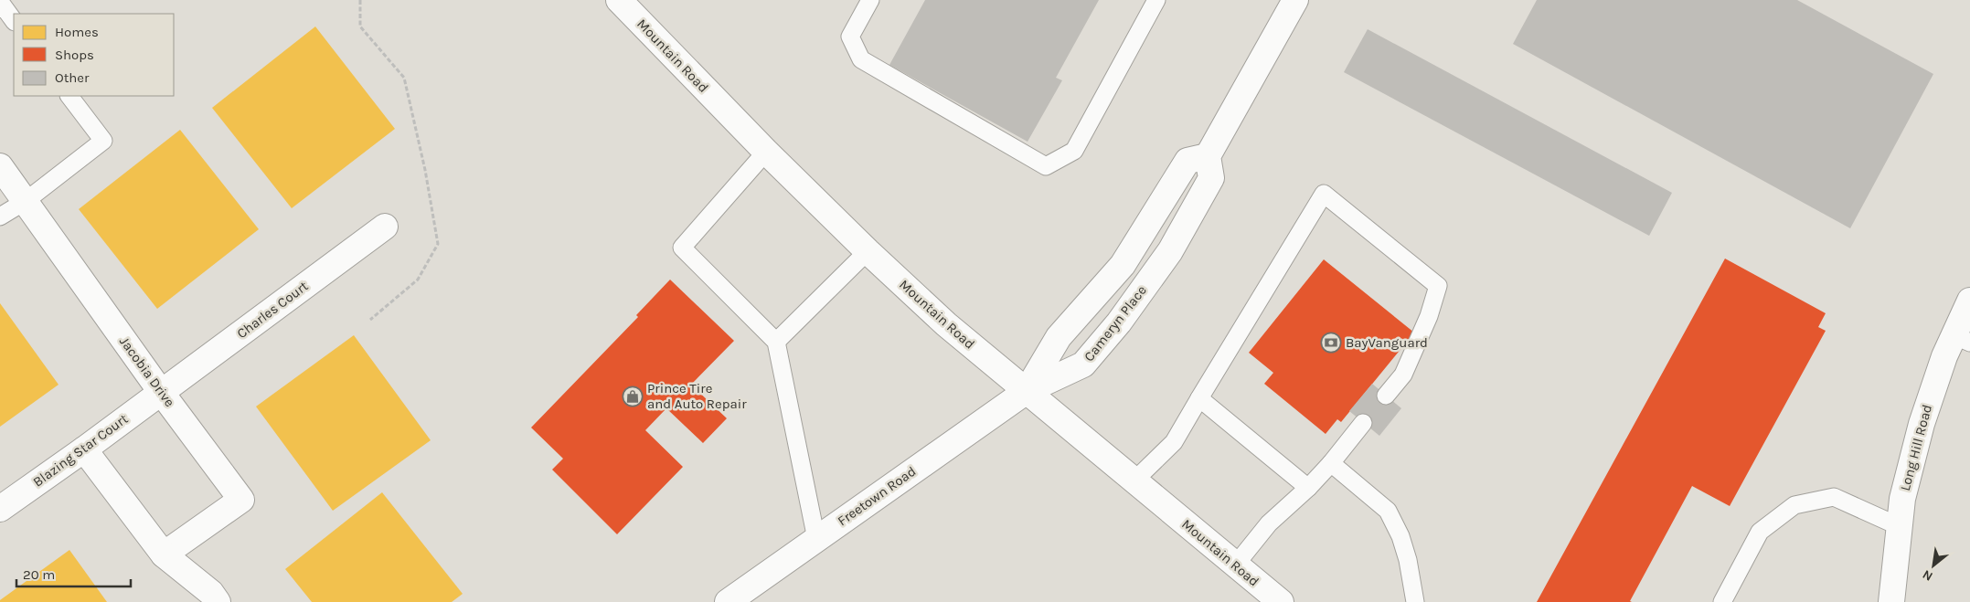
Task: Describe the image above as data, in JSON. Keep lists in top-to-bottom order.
{
  "streets": {
    "street": [
      "Mountain Road",
      "Charles Court",
      "Cameryn Place",
      "Jacobia Drive",
      "Long Hill Road",
      "Blazing Star Court",
      "Freetown Road"
    ]
  },
  "crossings": [
    ["Mountain Road", "Cameryn Place"],
    ["Mountain Road", "Freetown Road"],
    ["Charles Court", "Jacobia Drive"],
    ["Charles Court", "Blazing Star Court"],
    ["Cameryn Place", "Freetown Road"],
    ["Jacobia Drive", "Blazing Star Court"]
  ],
  "places": {
    "bank": ["BayVanguard"],
    "shop": ["Prince Tire and Auto Repair"]
  },
  "legend": ["Homes", "Shops", "Other"],
  "scale_bar": "20 m",
  "north": "bottom left"
}
